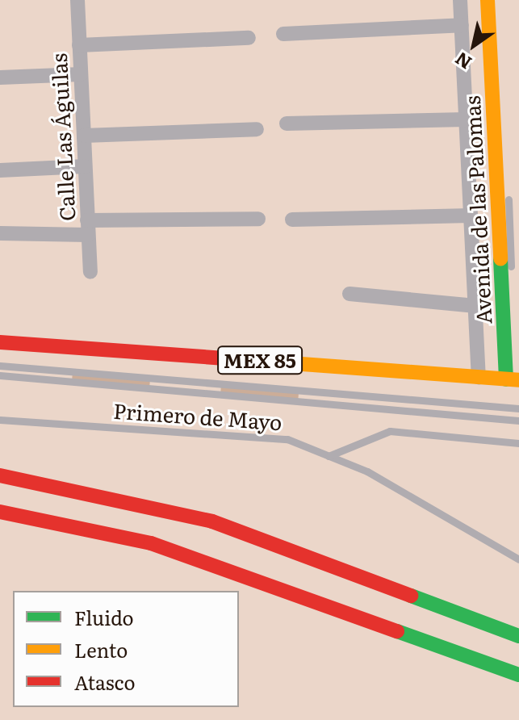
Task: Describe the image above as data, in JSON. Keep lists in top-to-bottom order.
{
  "streets": {
    "main road": ["Avenida de las Palomas", "MEX 85"],
    "street": ["Calle Las Águilas"],
    "lane": ["Primero de Mayo"]
  },
  "crossings": [
    ["Avenida de las Palomas", "MEX 85"]
  ],
  "legend": ["Fluido", "Lento", "Atasco"],
  "north": "bottom left"
}
